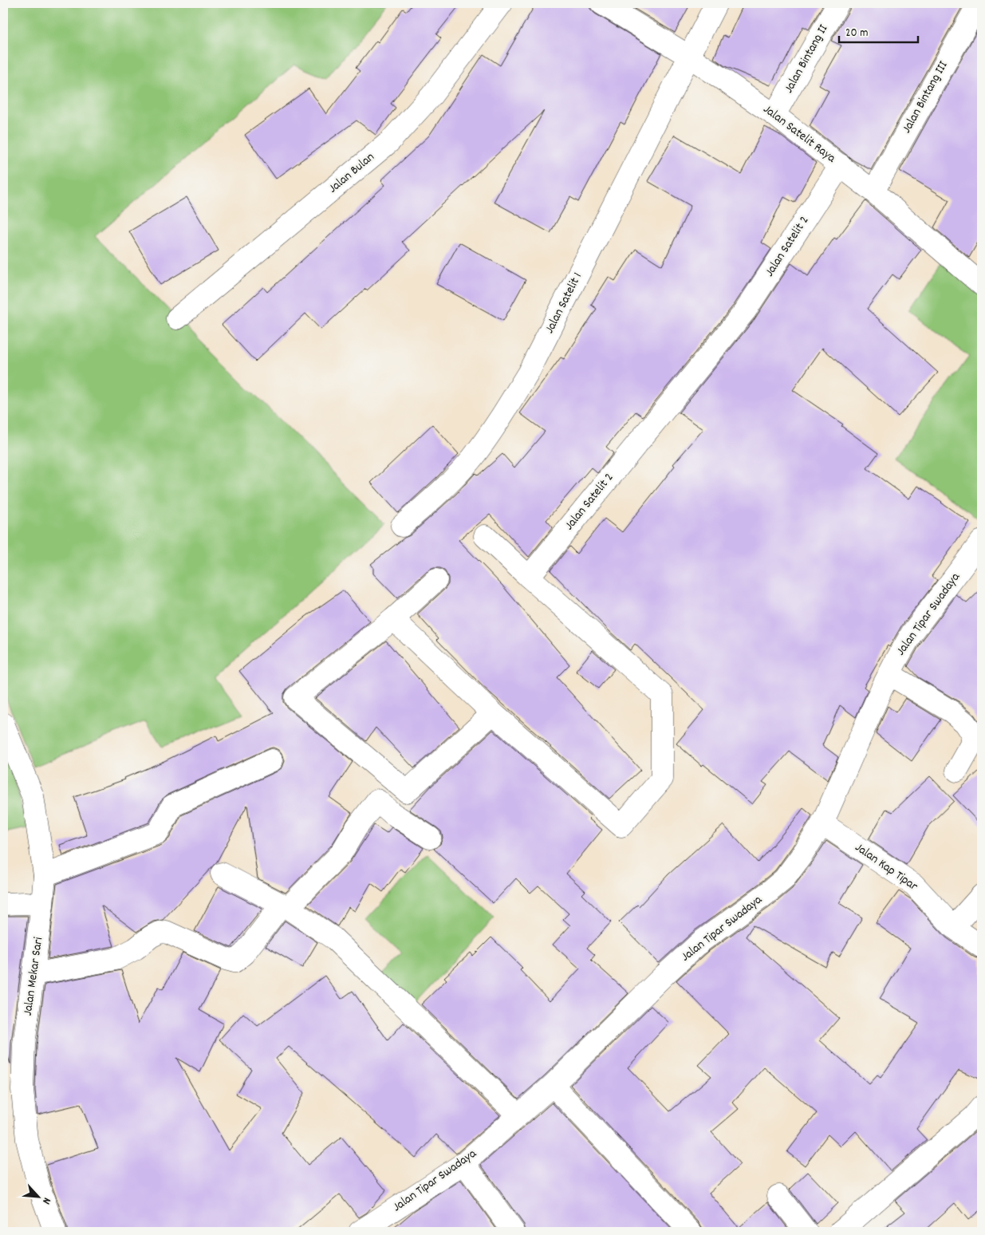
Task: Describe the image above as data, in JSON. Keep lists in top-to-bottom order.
{
  "streets": {
    "street": [
      "Jalan Bintang II",
      "Jalan Bintang III",
      "Jalan Satelit Raya",
      "Jalan Bulan",
      "Jalan Satelit 2",
      "Jalan Satelit 1",
      "Jalan Tipar Swadaya",
      "Jalan Kap Tipar",
      "Jalan Mekar Sari"
    ]
  },
  "crossings": [
    ["Jalan Bintang II", "Jalan Satelit Raya"],
    ["Jalan Bintang III", "Jalan Satelit Raya"],
    ["Jalan Satelit Raya", "Jalan Satelit 2"],
    ["Jalan Satelit Raya", "Jalan Satelit 1"],
    ["Jalan Tipar Swadaya", "Jalan Kap Tipar"]
  ],
  "scale_bar": "20 m",
  "north": "bottom right"
}
